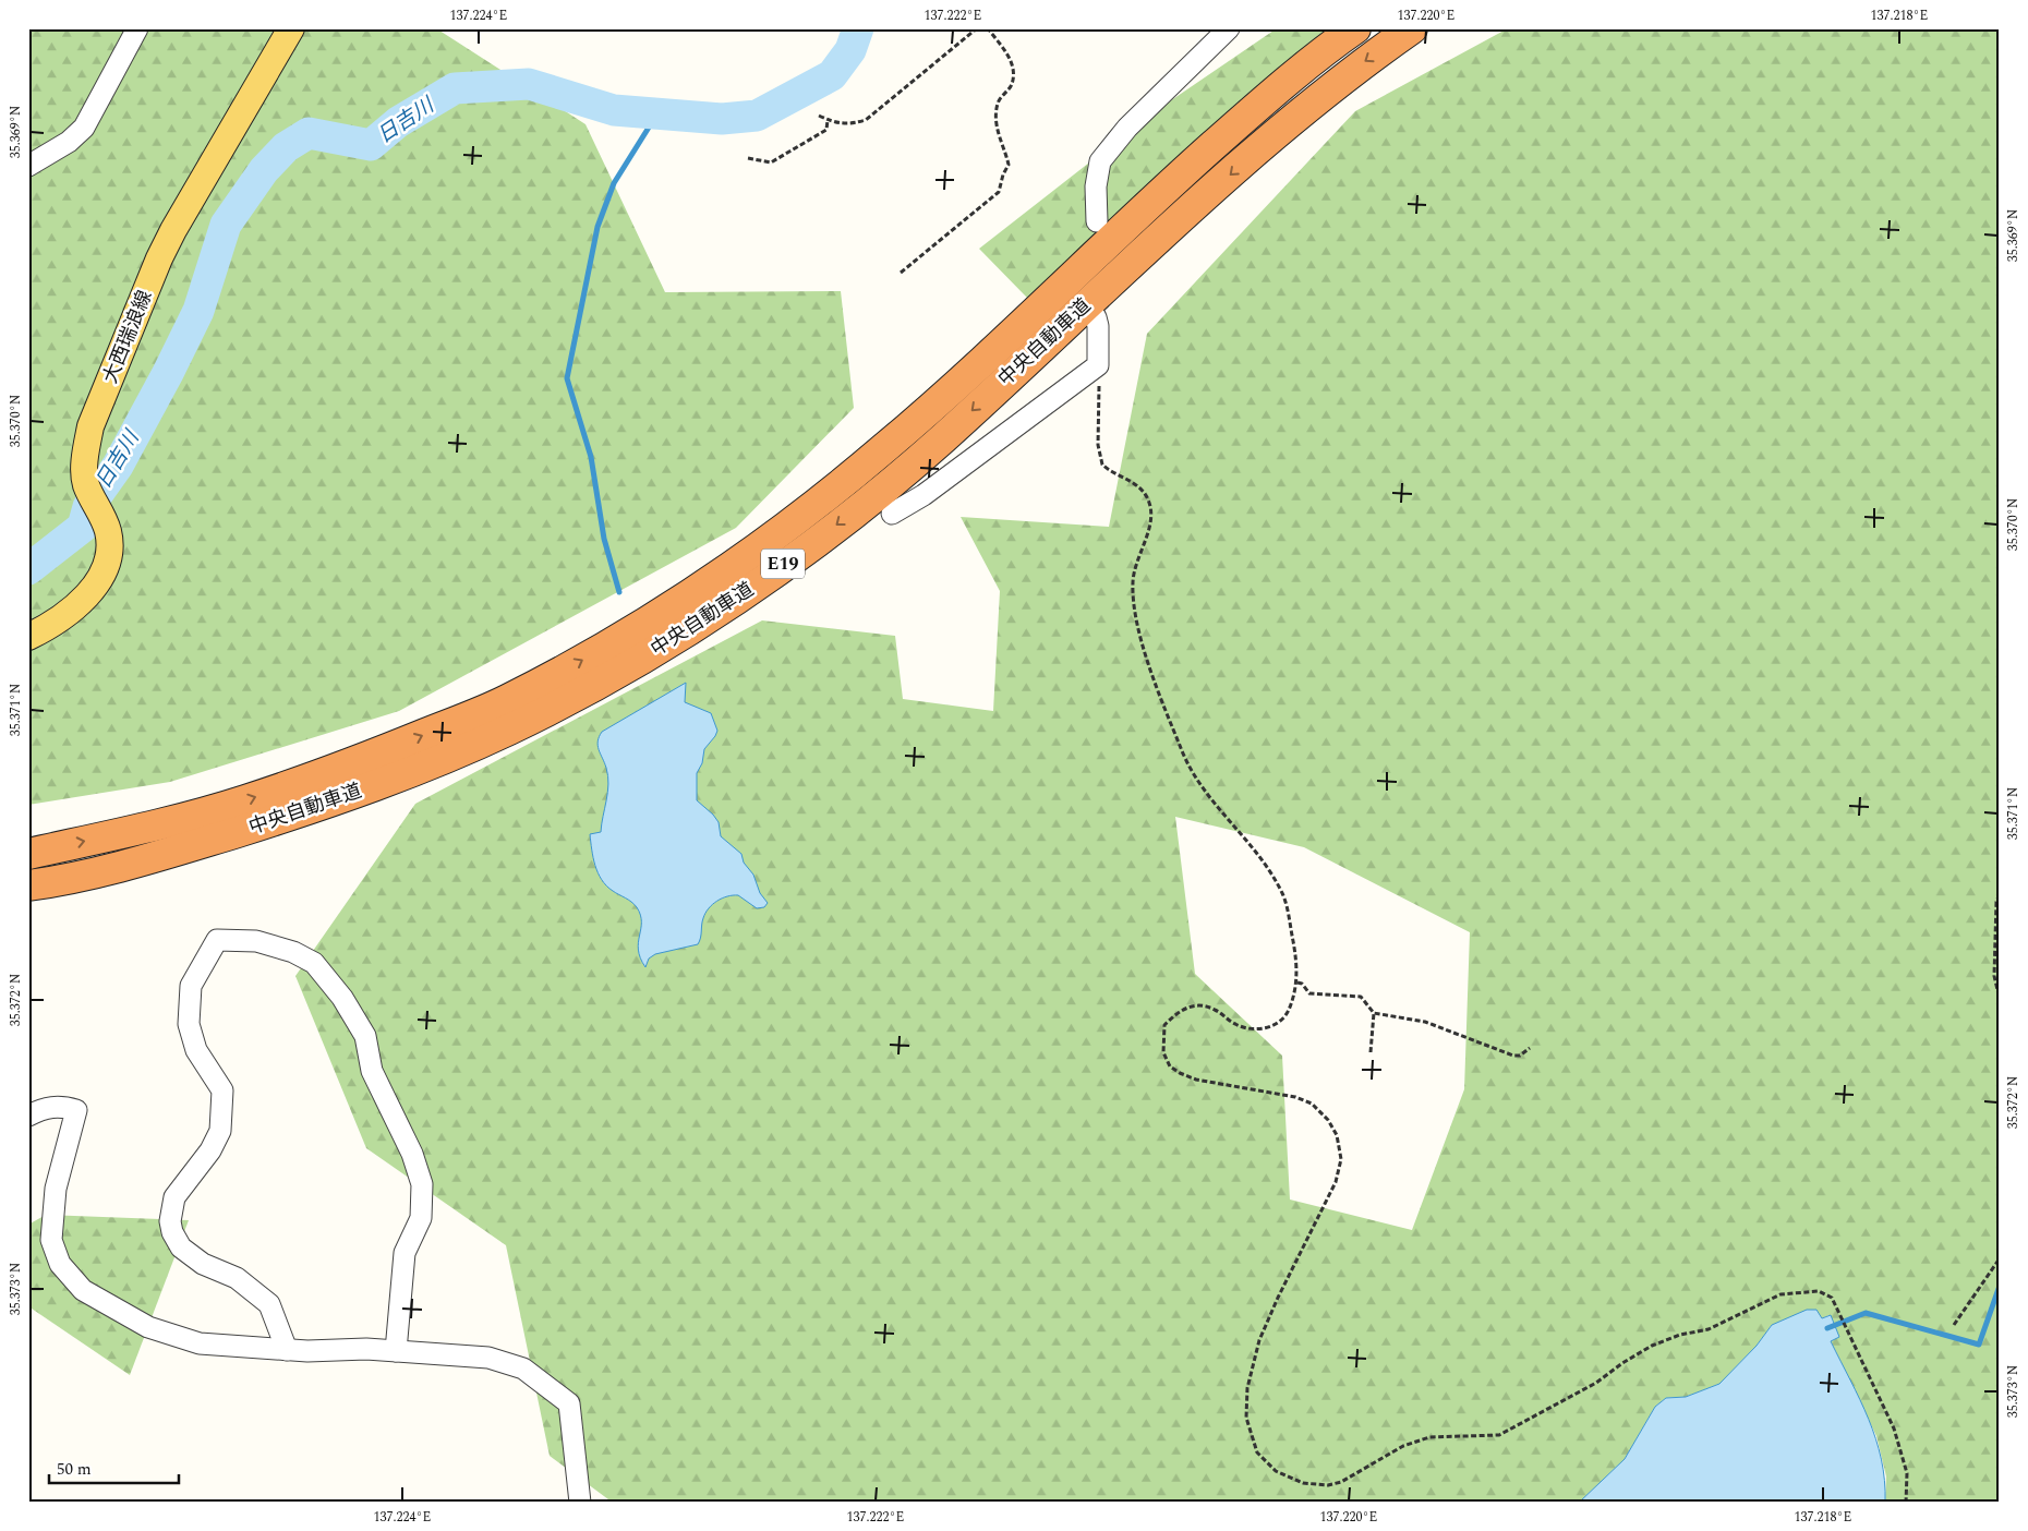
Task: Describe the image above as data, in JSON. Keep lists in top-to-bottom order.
{
  "streets": {
    "highway": ["中央自動車道", "E19"],
    "main road": ["大西瑞浪線"]
  },
  "water": ["日吉川"],
  "scale_bar": "50 m",
  "coordinates": [
    "137.224°E",
    "137.222°E",
    "137.220°E",
    "137.218°E",
    "35.369°N",
    "35.370°N",
    "35.371°N",
    "35.372°N",
    "35.373°N"
  ]
}
